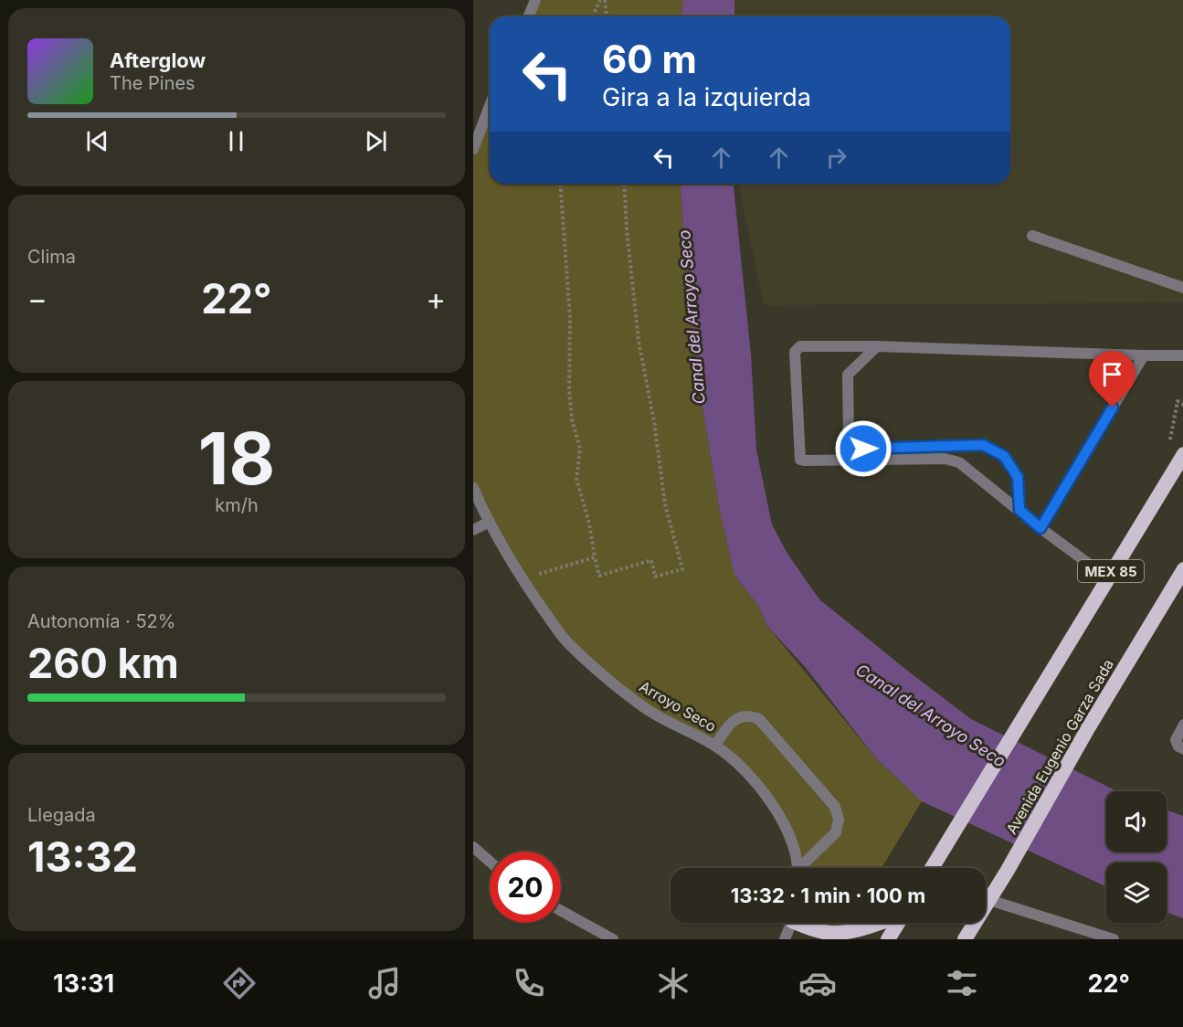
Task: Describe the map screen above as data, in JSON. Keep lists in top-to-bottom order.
{
  "streets": {
    "highway": ["MEX 85", "Avenida Eugenio Garza Sada"],
    "street": ["Arroyo Seco"]
  },
  "water": ["Canal del Arroyo Seco"],
  "page": {
    "turn": ["60 m", "Gira a la izquierda"],
    "song": ["Afterglow", "The Pines"],
    "tile": [
      "Clima",
      ["18", "km/h"],
      ["Autonomía · 52%", "260 km"],
      ["Llegada", "13:32"]
    ],
    "heat": ["−", "22°", "+"],
    "limit": "20",
    "trip": "13:32 · 1 min · 100 m",
    "tabs": ["13:31", "22°"]
  }
}
